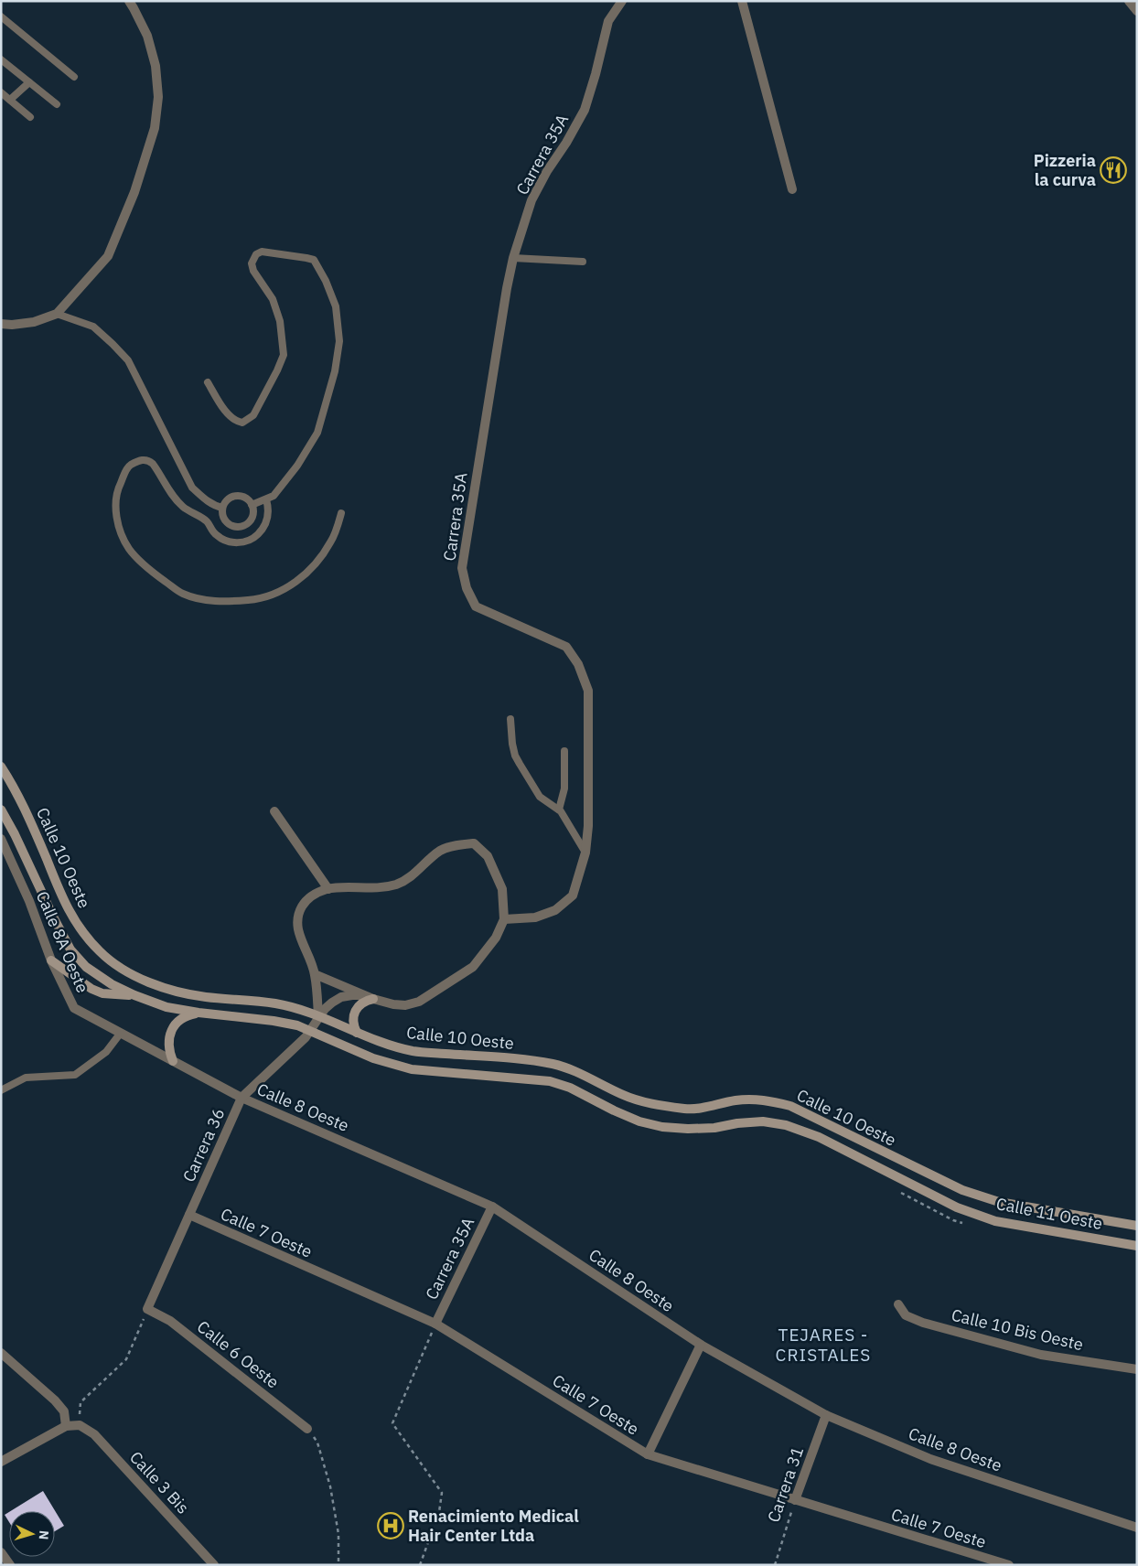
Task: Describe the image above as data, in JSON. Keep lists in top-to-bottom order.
{
  "streets": {
    "main road": ["Calle 10 Oeste", "Calle 11 Oeste"],
    "street": [
      "Carrera 35A",
      "Calle 8A Oeste",
      "Calle 8 Oeste",
      "Carrera 36",
      "Calle 7 Oeste",
      "Calle 10 Bis Oeste",
      "Calle 6 Oeste",
      "Calle 3 Bis",
      "Carrera 31"
    ]
  },
  "crossings": [
    ["Carrera 35A", "Calle 8 Oeste"],
    ["Carrera 35A", "Calle 7 Oeste"],
    ["Calle 10 Oeste", "Carrera 36"],
    ["Calle 10 Oeste", "Calle 11 Oeste"],
    ["Calle 8A Oeste", "Calle 8 Oeste"],
    ["Calle 8 Oeste", "Carrera 36"],
    ["Calle 8 Oeste", "Carrera 31"],
    ["Carrera 36", "Calle 7 Oeste"],
    ["Carrera 36", "Calle 6 Oeste"],
    ["Calle 7 Oeste", "Carrera 31"]
  ],
  "districts": ["TEJARES - CRISTALES"],
  "places": {
    "restaurant": ["Pizzeria la curva"],
    "hospital": ["Renacimiento Medical Hair Center Ltda"]
  },
  "north": "right"
}
